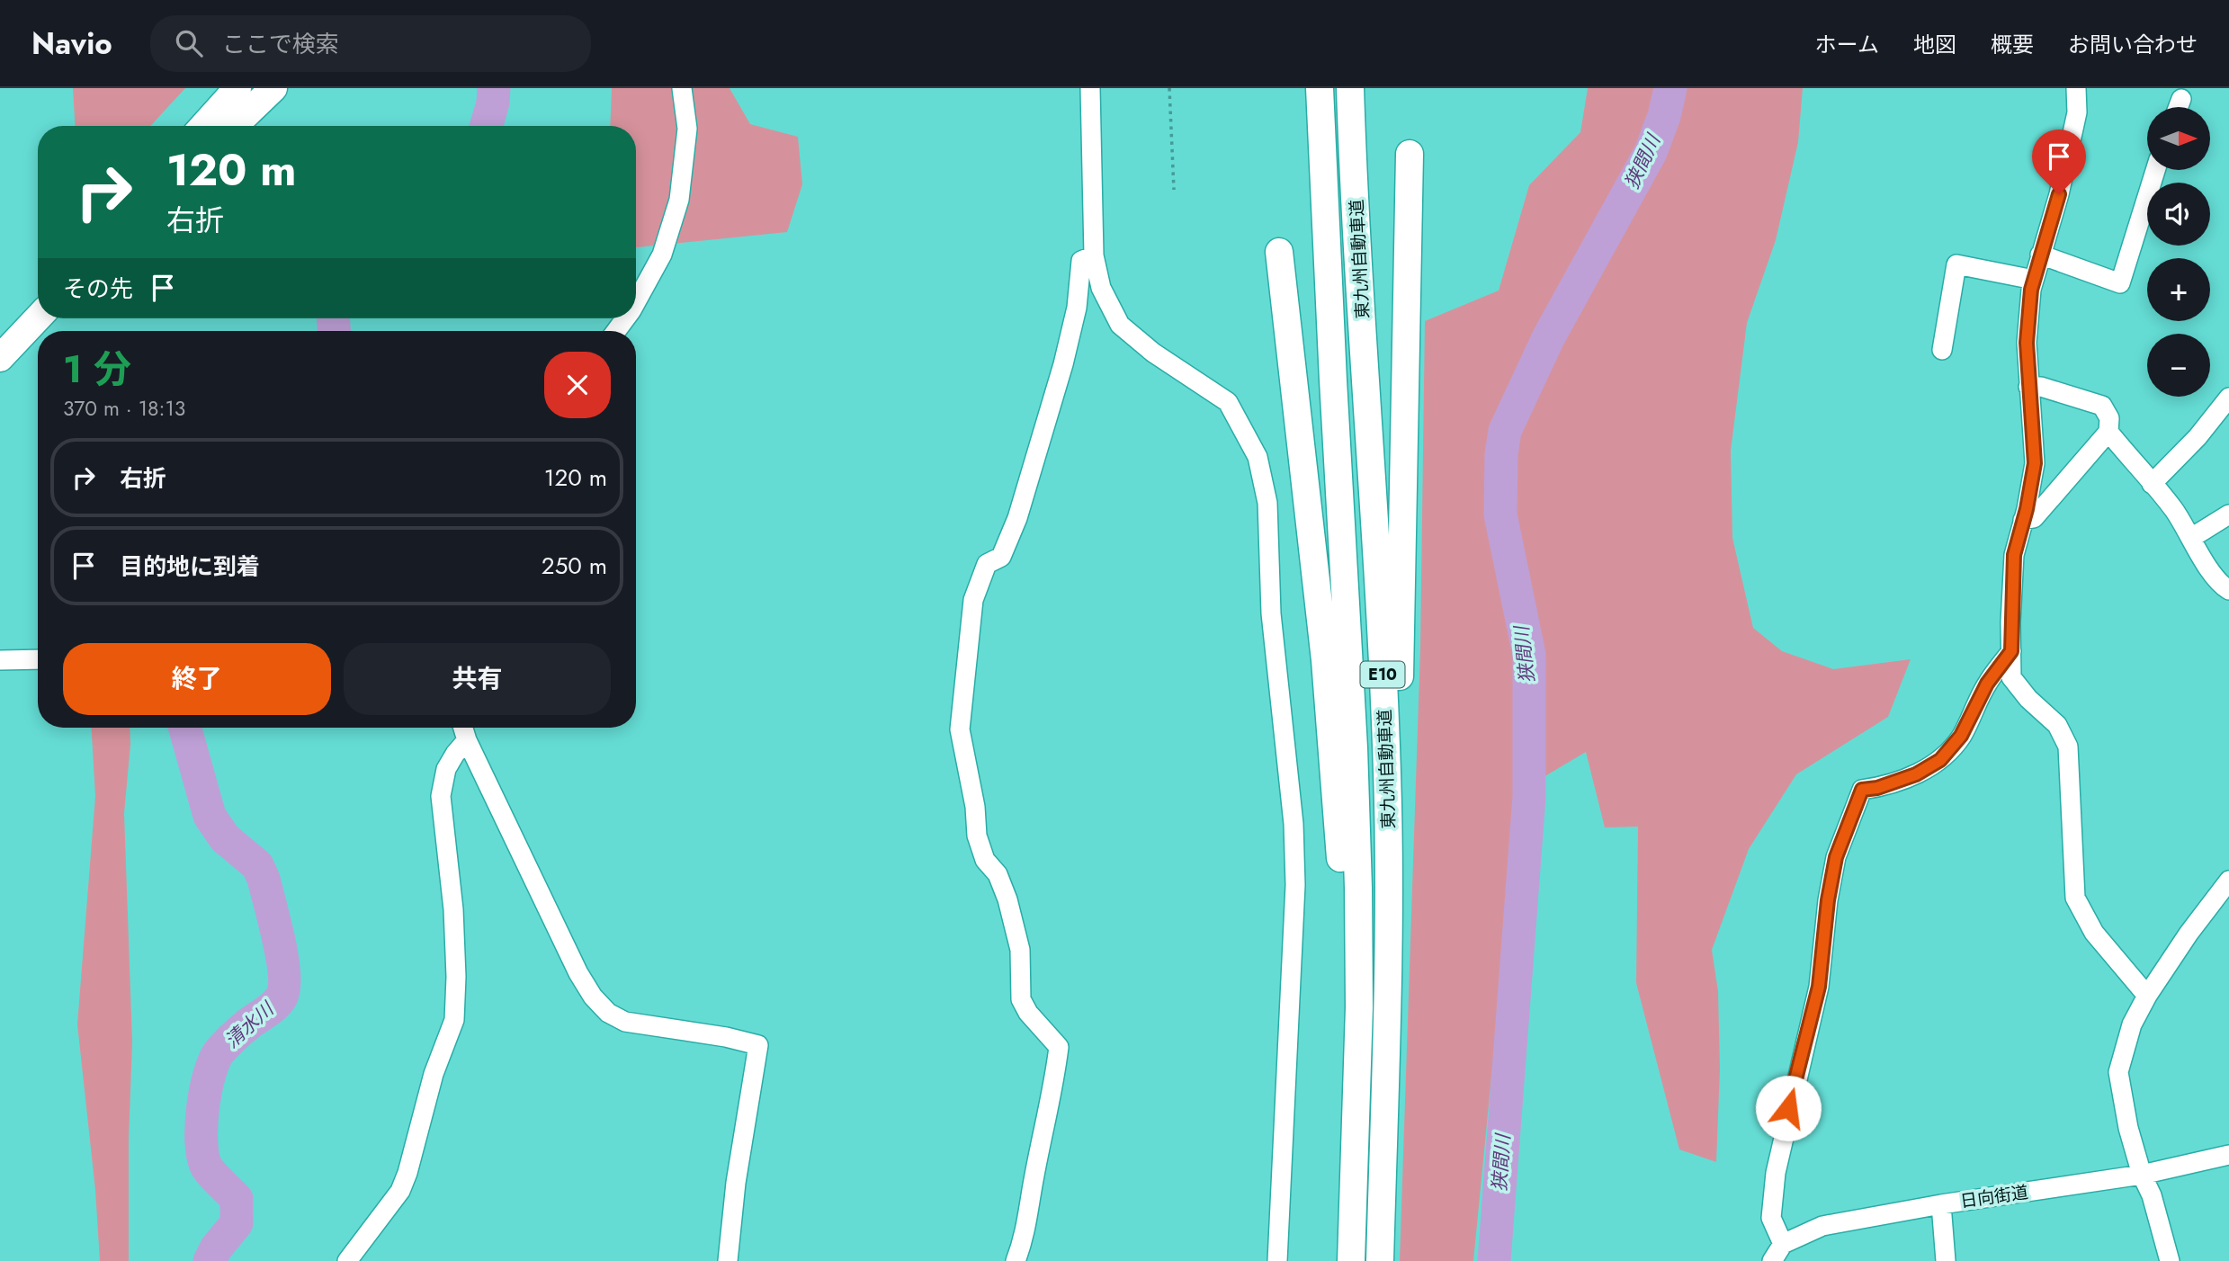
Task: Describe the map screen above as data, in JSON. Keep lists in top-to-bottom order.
{
  "streets": {
    "highway": ["東九州自動車道", "E10"],
    "street": ["日向街道"]
  },
  "water": ["狭間川", "清水川"],
  "north": "right",
  "page": {
    "header": "Navio",
    "search": "ここで検索",
    "nav": [
      "ホーム",
      "地図",
      "概要",
      "お問い合わせ"
    ],
    "map_buttons": ["+", "−"],
    "turn": ["120 m", "右折"],
    "then": "その先",
    "heading": ["1 分", "370 m · 18:13"],
    "list": [
      {
        "name": "右折",
        "value": "120 m"
      },
      {
        "name": "目的地に到着",
        "value": "250 m"
      }
    ],
    "buttons": ["終了", "共有"]
  }
}
